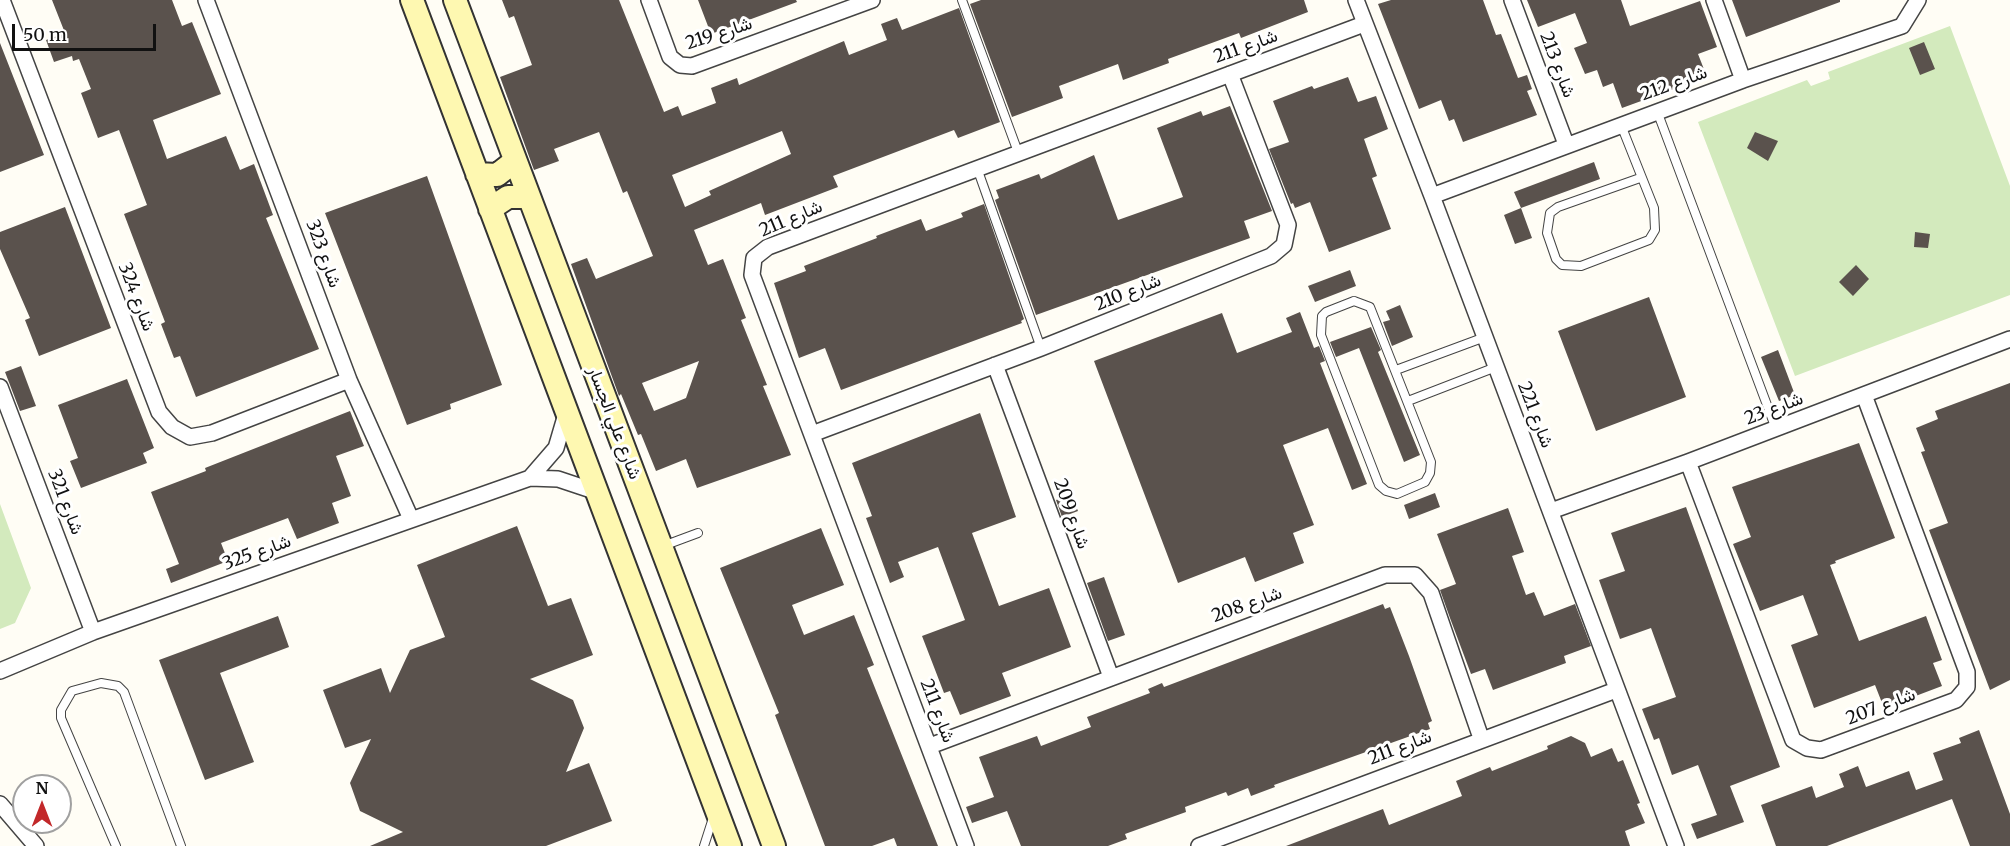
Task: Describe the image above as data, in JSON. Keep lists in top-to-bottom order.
{
  "streets": {
    "street": [
      "شارع 219",
      "شارع 211",
      "شارع 213",
      "شارع 212",
      "شارع 323",
      "شارع 210",
      "شارع 324",
      "شارع 23",
      "شارع 221",
      "شارع علي الجسار",
      "شارع 321",
      "شارع 209",
      "شارع 325",
      "شارع 208",
      "شارع 207"
    ]
  },
  "crossings": [
    ["شارع 211", "شارع 210"],
    ["شارع 211", "شارع 221"],
    ["شارع 211", "شارع 208"],
    ["شارع 213", "شارع 212"],
    ["شارع 212", "شارع 221"],
    ["شارع 323", "شارع 324"],
    ["شارع 323", "شارع 325"],
    ["شارع 210", "شارع 209"],
    ["شارع 23", "شارع 221"],
    ["شارع 23", "شارع 207"],
    ["شارع 321", "شارع 325"],
    ["شارع 209", "شارع 208"]
  ],
  "scale_bar": "50 m",
  "north": "top"
}
